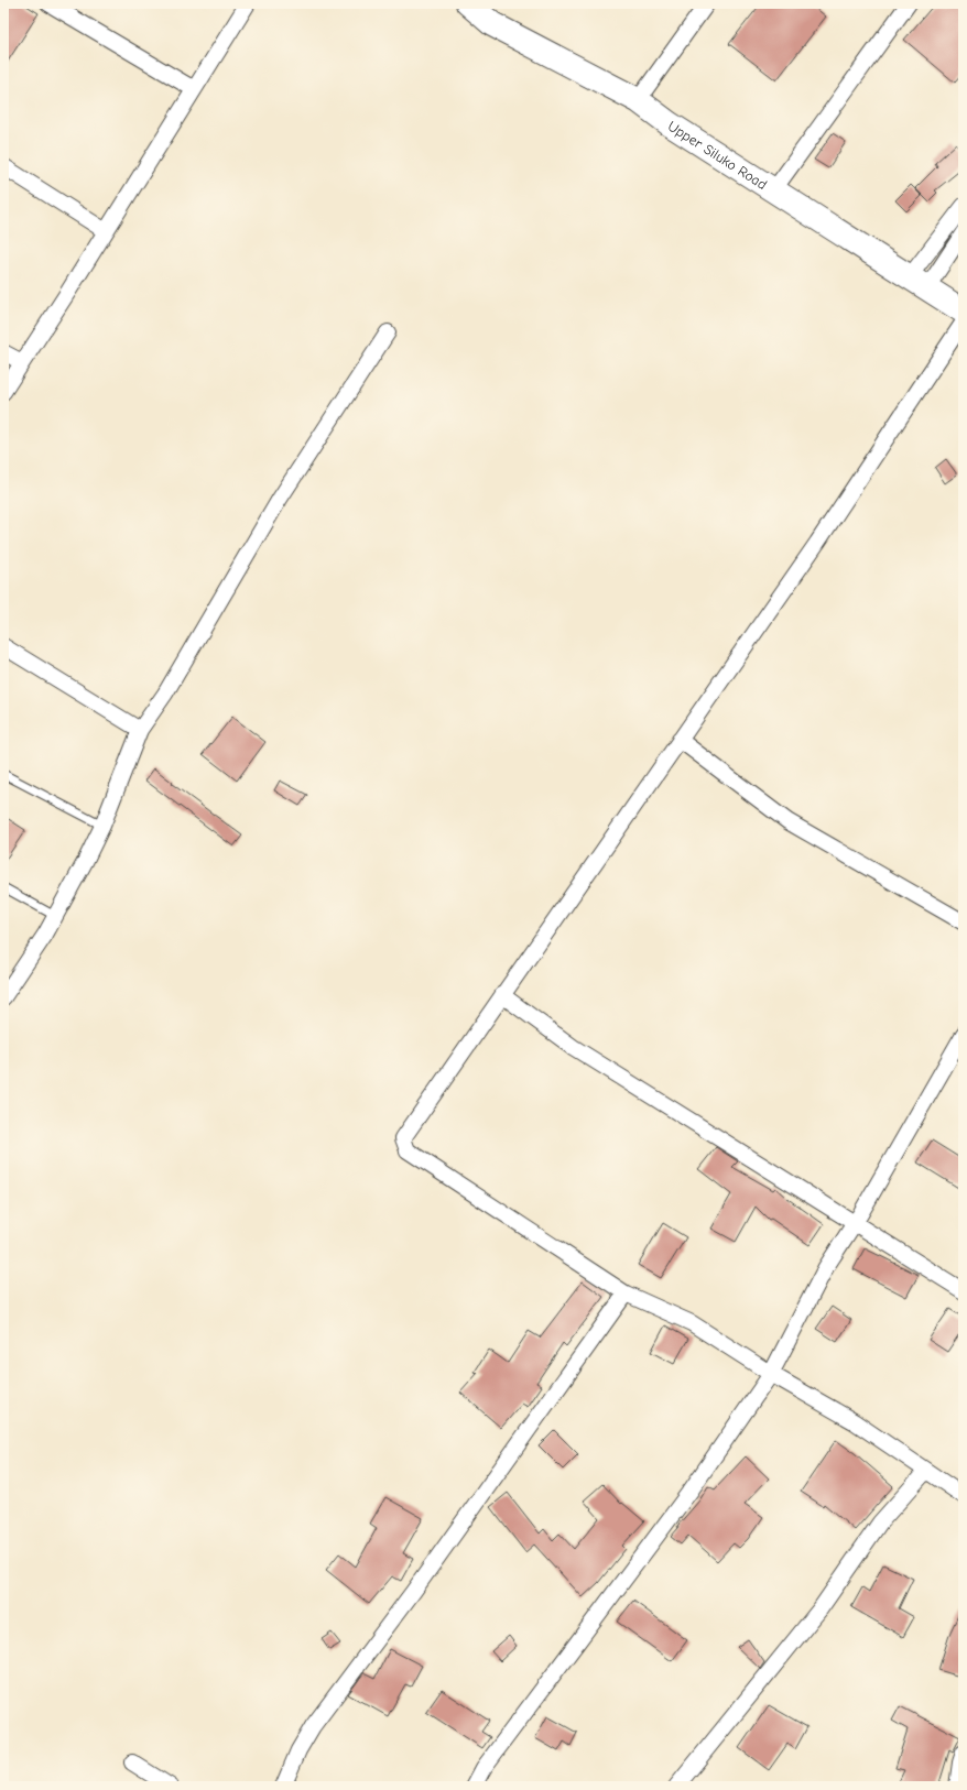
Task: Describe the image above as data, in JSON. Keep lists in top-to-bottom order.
{
  "streets": {
    "main road": ["Upper Siluko Road"]
  }
}
